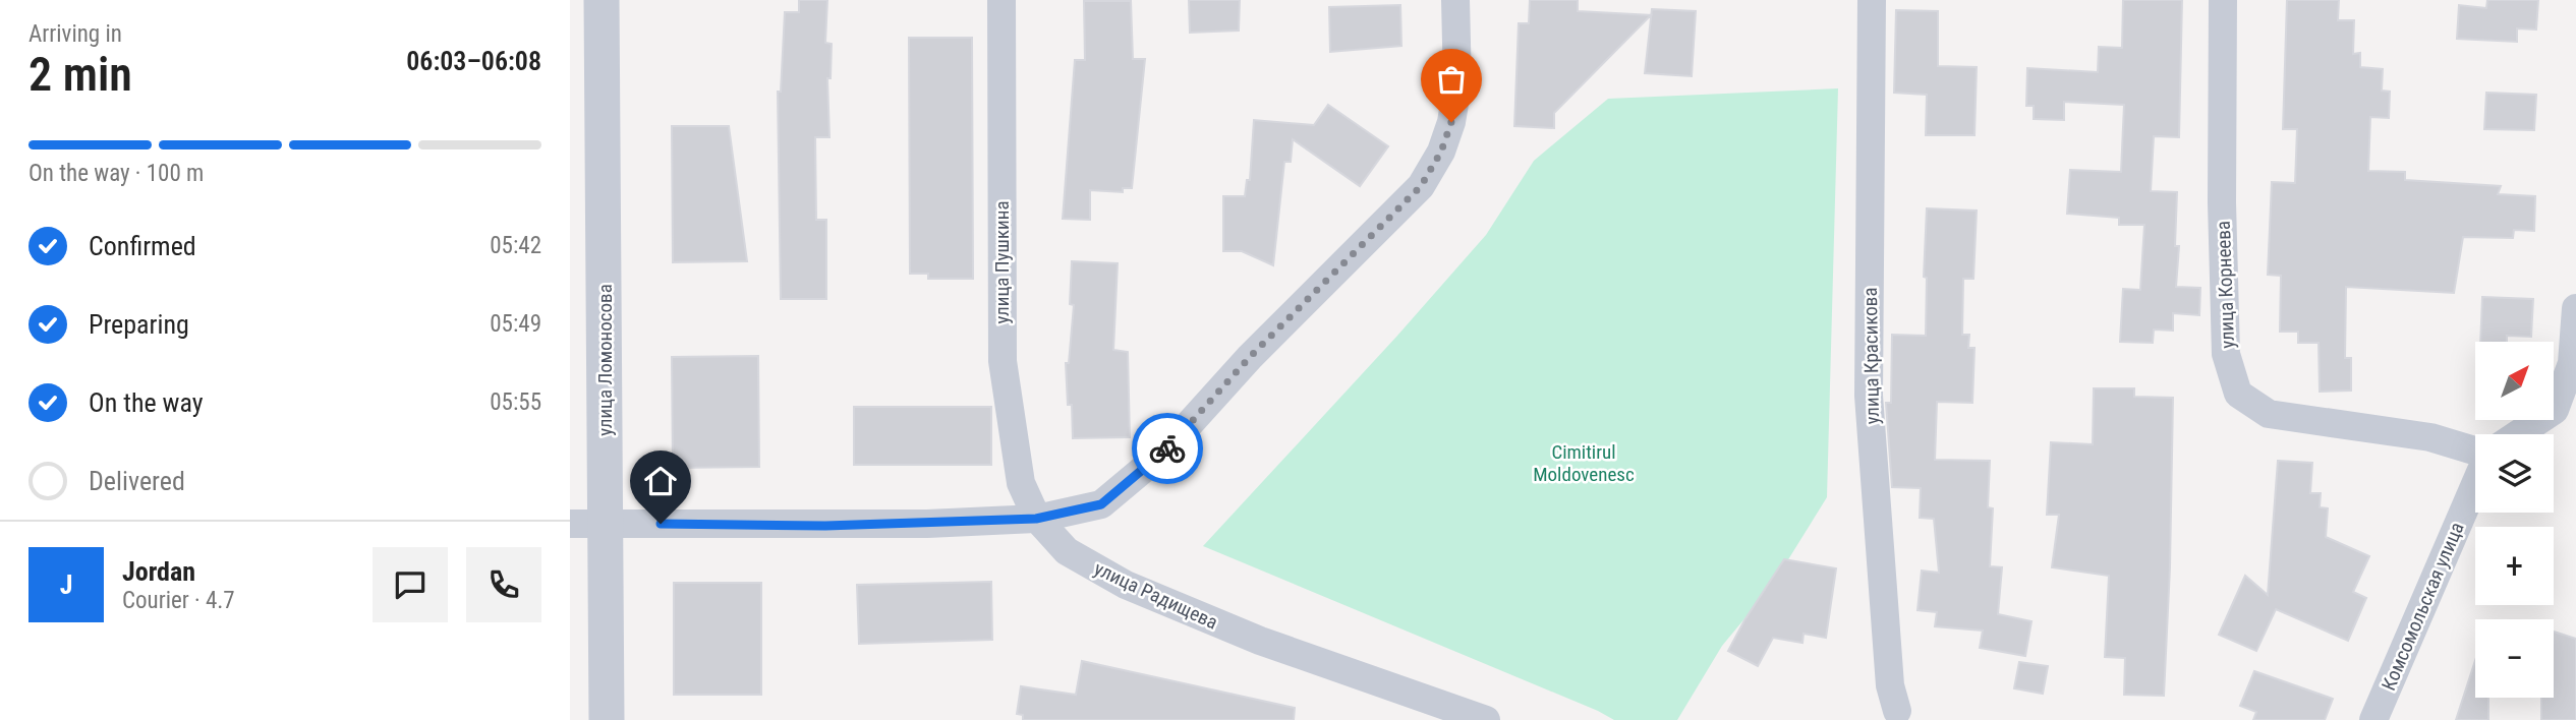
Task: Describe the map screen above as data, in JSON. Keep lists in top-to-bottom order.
{
  "streets": {
    "street": [
      "улица Пушкина",
      "улица Корнеева",
      "улица Красикова",
      "улица Ломоносова",
      "улица Радищева",
      "Комсомольская улица"
    ]
  },
  "crossings": [
    ["улица Пушкина", "улица Радищева"]
  ],
  "parks": ["Cimitirul Moldovenesc"],
  "north": "top right",
  "page": {
    "heading": ["2 min", "Arriving in", "06:03–06:08"],
    "panel": ["Jordan", "Courier · 4.7"],
    "bar": "On the way · 100 m",
    "list": [
      ["Confirmed", "05:42"],
      ["Preparing", "05:49"],
      ["On the way", "05:55"],
      "Delivered"
    ],
    "map_buttons": ["+", "−"],
    "round": "J"
  }
}
